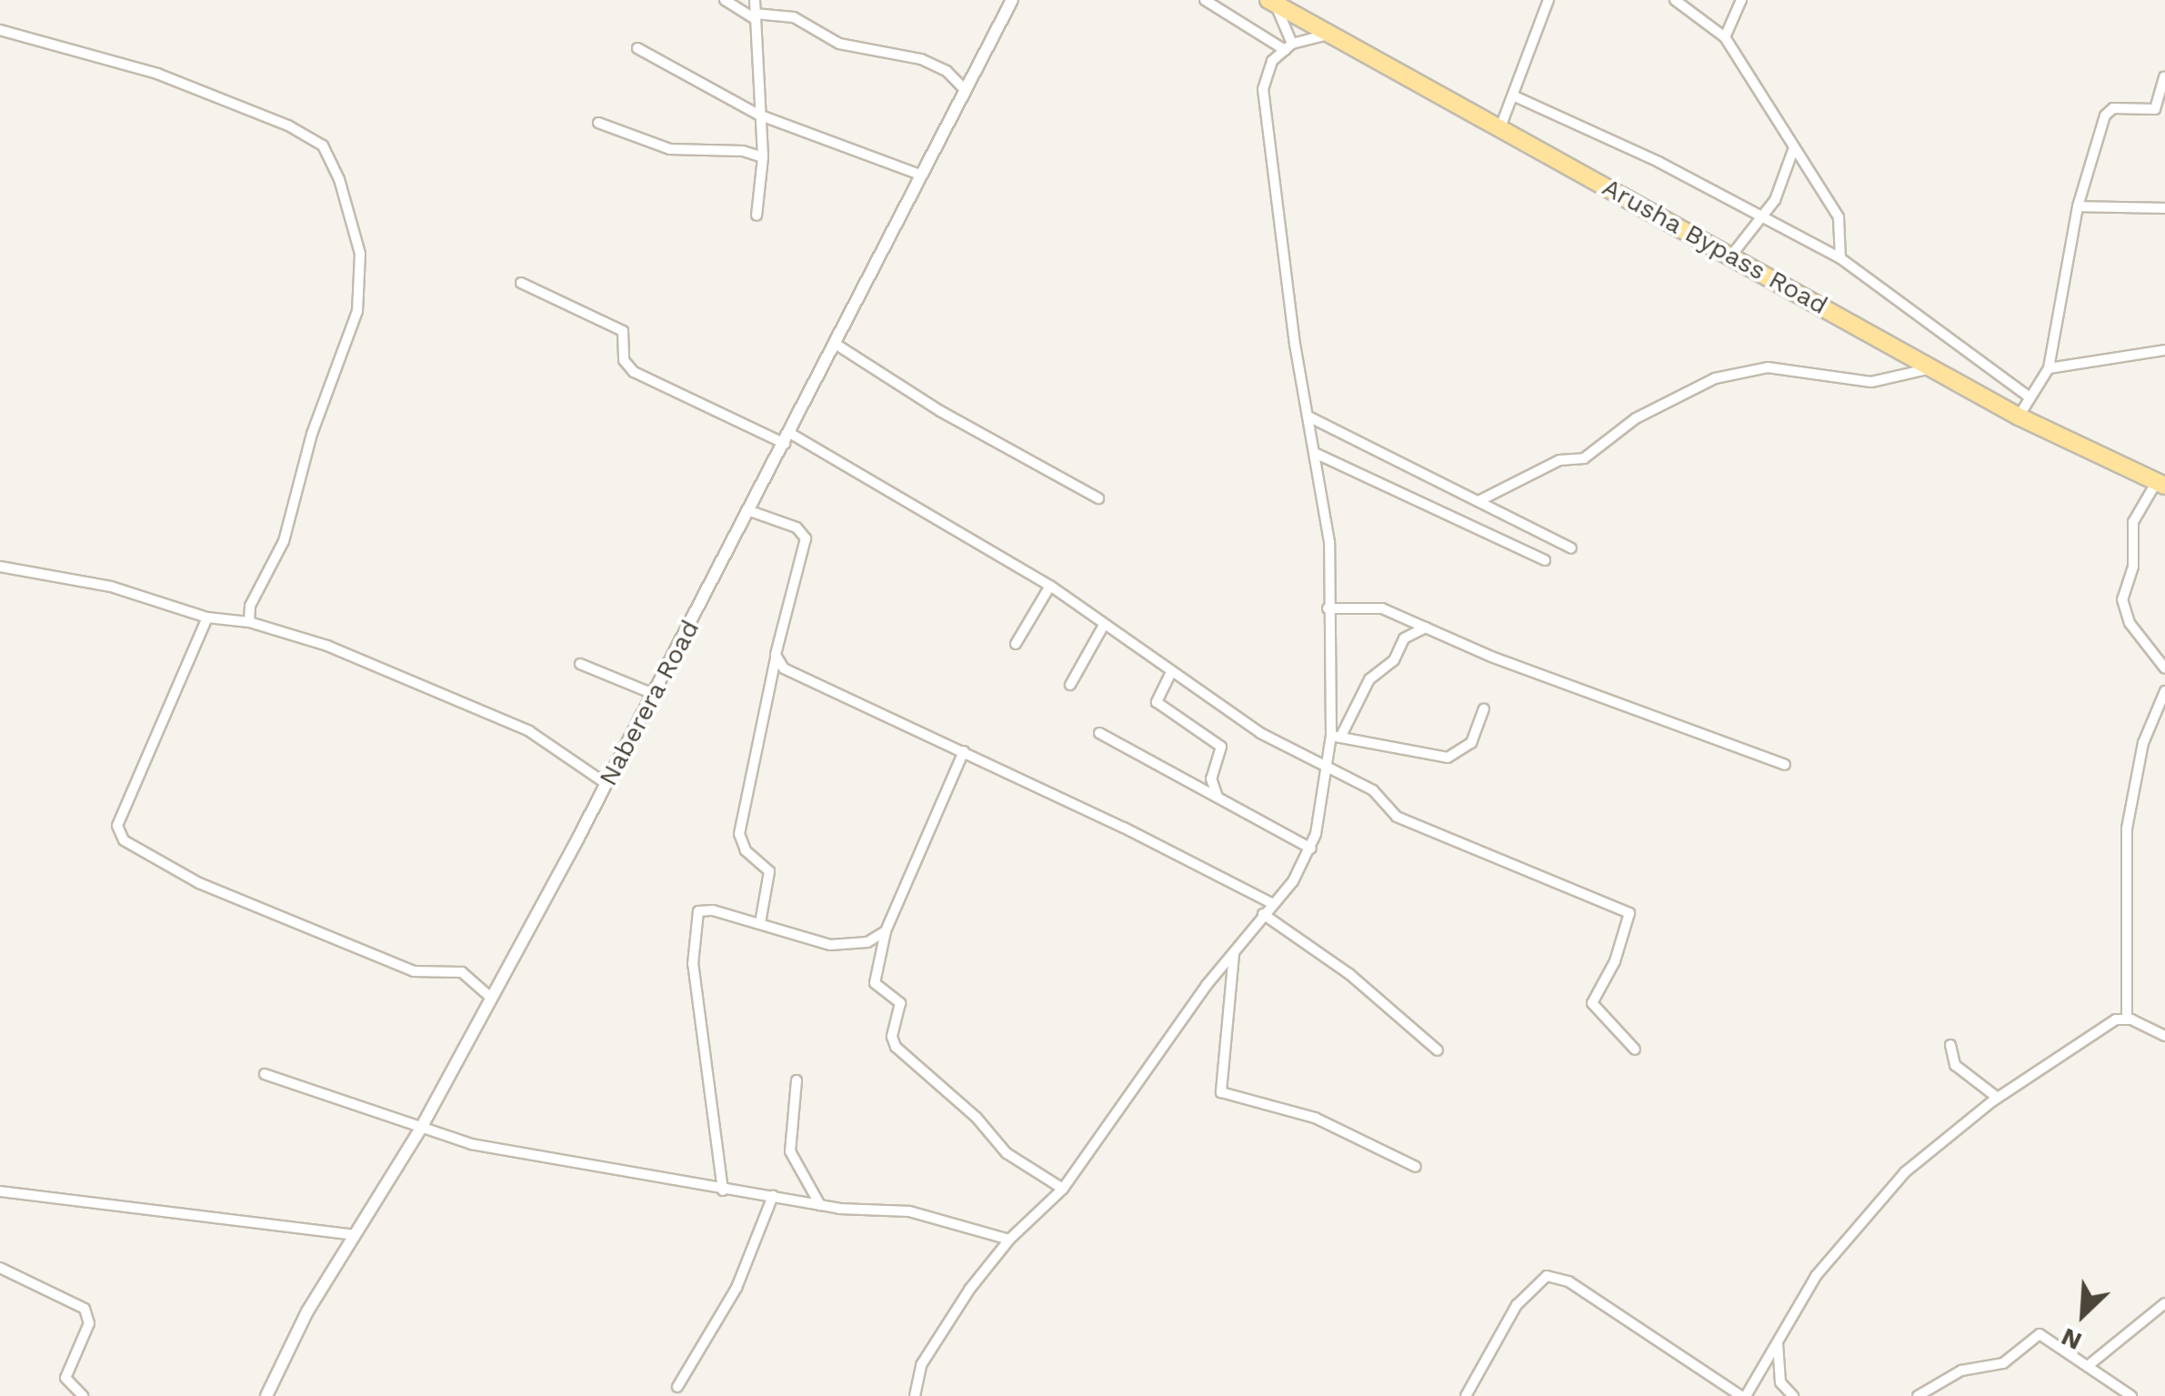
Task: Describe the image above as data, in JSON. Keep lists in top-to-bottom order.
{
  "streets": {
    "main road": ["Arusha Bypass Road"],
    "street": ["Naberera Road"]
  },
  "north": "bottom left"
}
